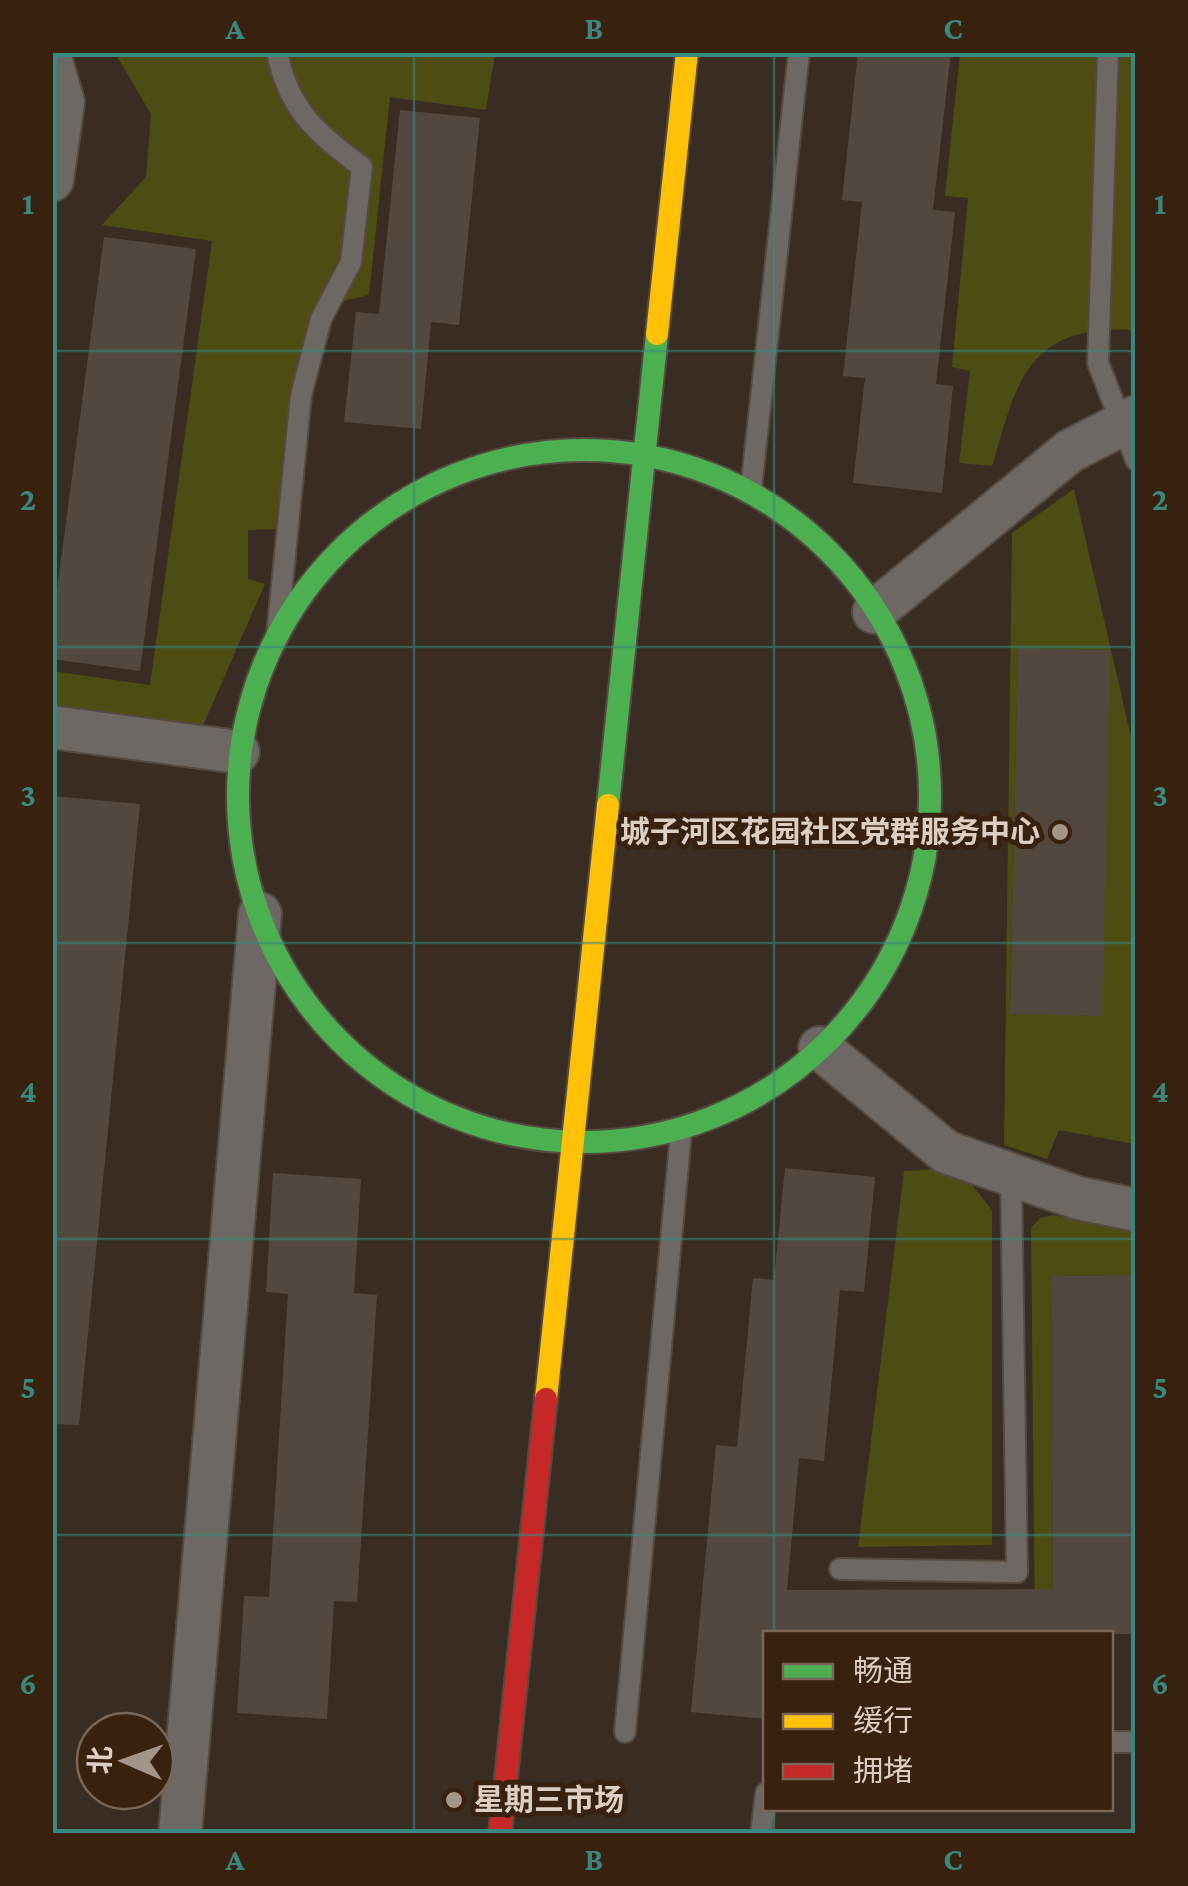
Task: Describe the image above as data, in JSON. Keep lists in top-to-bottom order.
{
  "places": ["城子河区花园社区党群服务中心", "星期三市场"],
  "legend": ["畅通", "缓行", "拥堵"],
  "north": "left",
  "grid": {
    "columns": ["A", "B", "C"],
    "rows": [
      "1",
      "2",
      "3",
      "4",
      "5",
      "6"
    ]
  }
}
